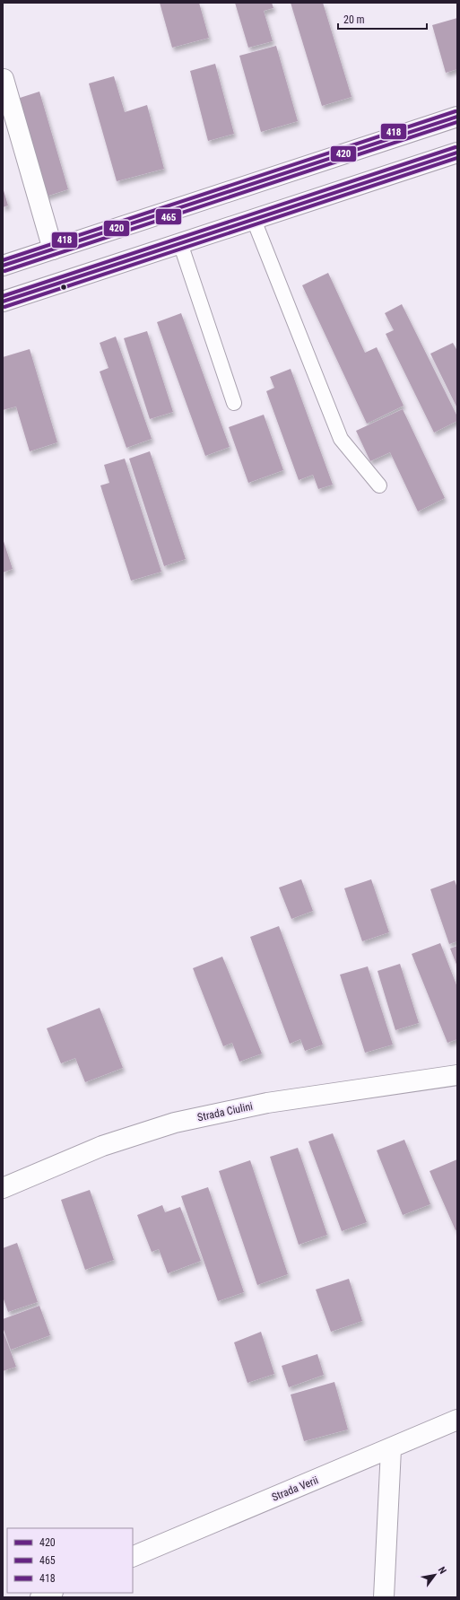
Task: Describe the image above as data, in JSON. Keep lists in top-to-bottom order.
{
  "streets": {
    "main road": ["Strada Ciulini", "Strada Verii"]
  },
  "lines": ["transit line 418", "transit line 420", "transit line 465"],
  "legend": ["420", "465", "418"],
  "scale_bar": "20 m",
  "north": "top right"
}
